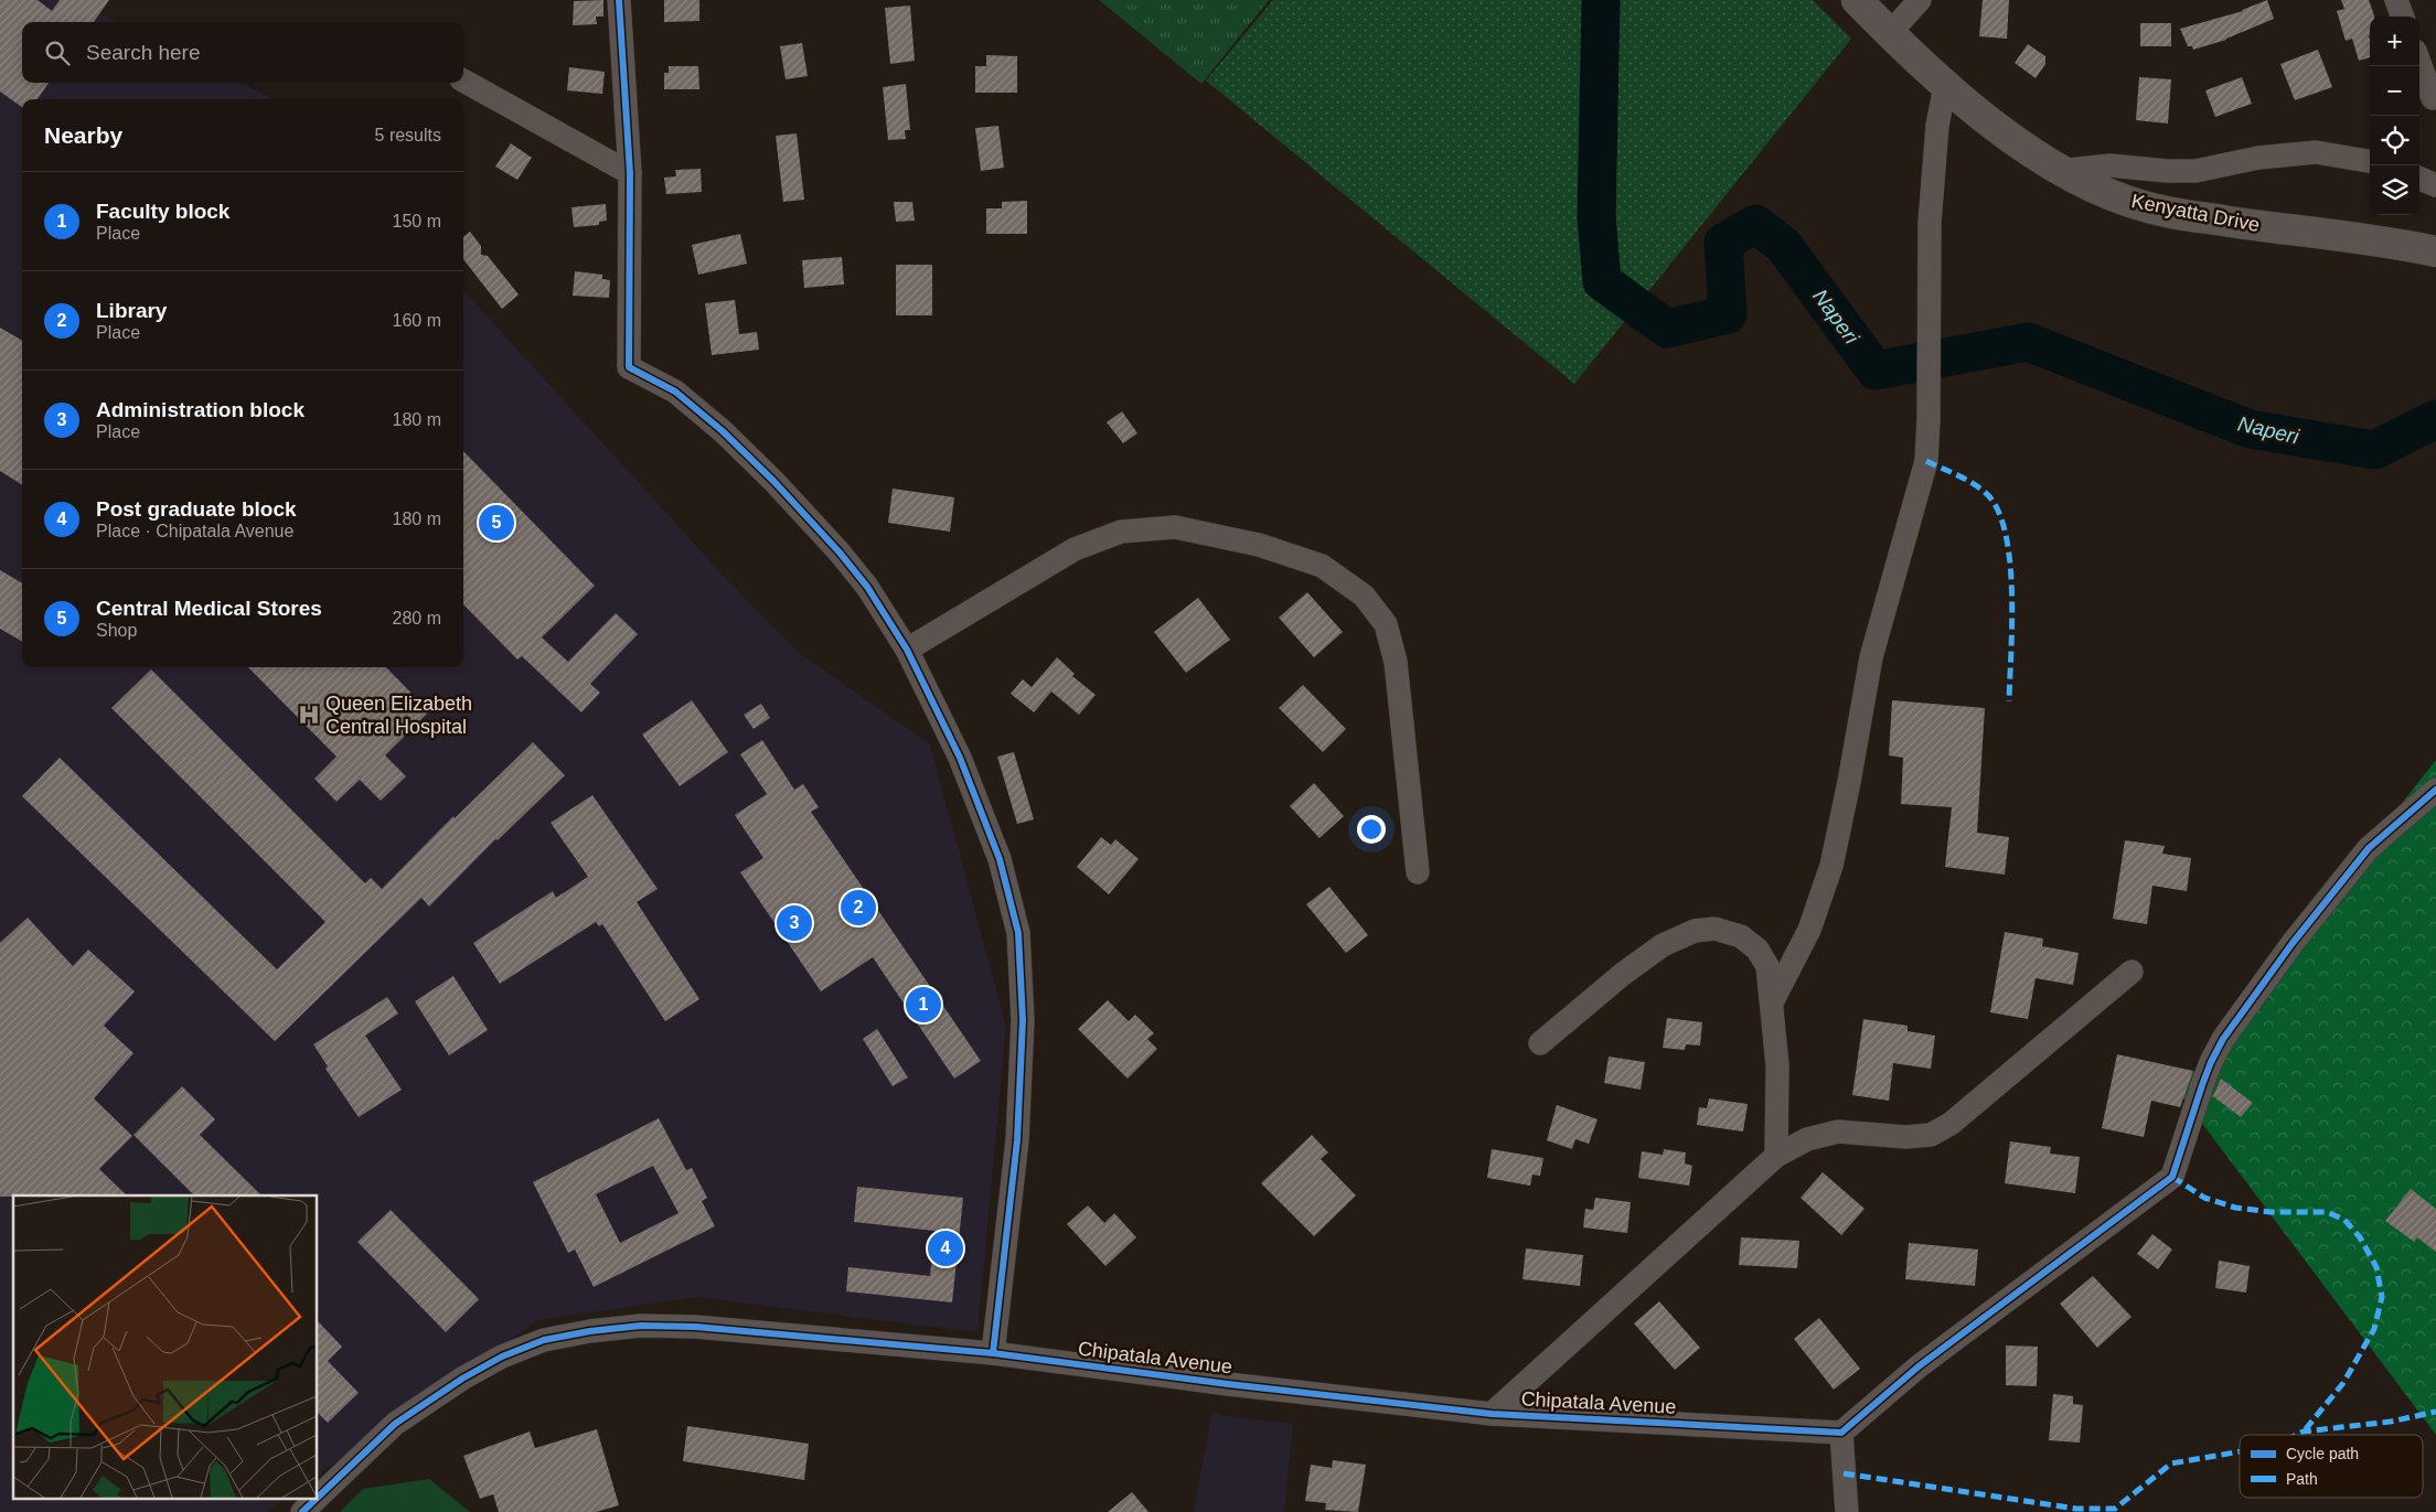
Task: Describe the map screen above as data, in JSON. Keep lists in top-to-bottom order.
{
  "streets": {
    "main road": ["Kenyatta Drive"],
    "street": ["Chipatala Avenue"]
  },
  "water": ["Naperi"],
  "places": {
    "hospital": ["Queen Elizabeth Central Hospital"]
  },
  "legend": ["Cycle path", "Path"],
  "page": {
    "map_buttons": ["+", "−"],
    "search": "Search here",
    "heading": ["Nearby", "5 results"],
    "list": [
      {
        "mark": "1",
        "name": "Faculty block",
        "note": "Place",
        "value": "150 m"
      },
      {
        "mark": "2",
        "name": "Library",
        "note": "Place",
        "value": "160 m"
      },
      {
        "mark": "3",
        "name": "Administration block",
        "note": "Place",
        "value": "180 m"
      },
      {
        "mark": "4",
        "name": "Post graduate block",
        "note": "Place · Chipatala Avenue",
        "value": "180 m"
      },
      {
        "mark": "5",
        "name": "Central Medical Stores",
        "note": "Shop",
        "value": "280 m"
      }
    ],
    "pins": [
      "5",
      "2",
      "3",
      "1",
      "4"
    ]
  }
}
